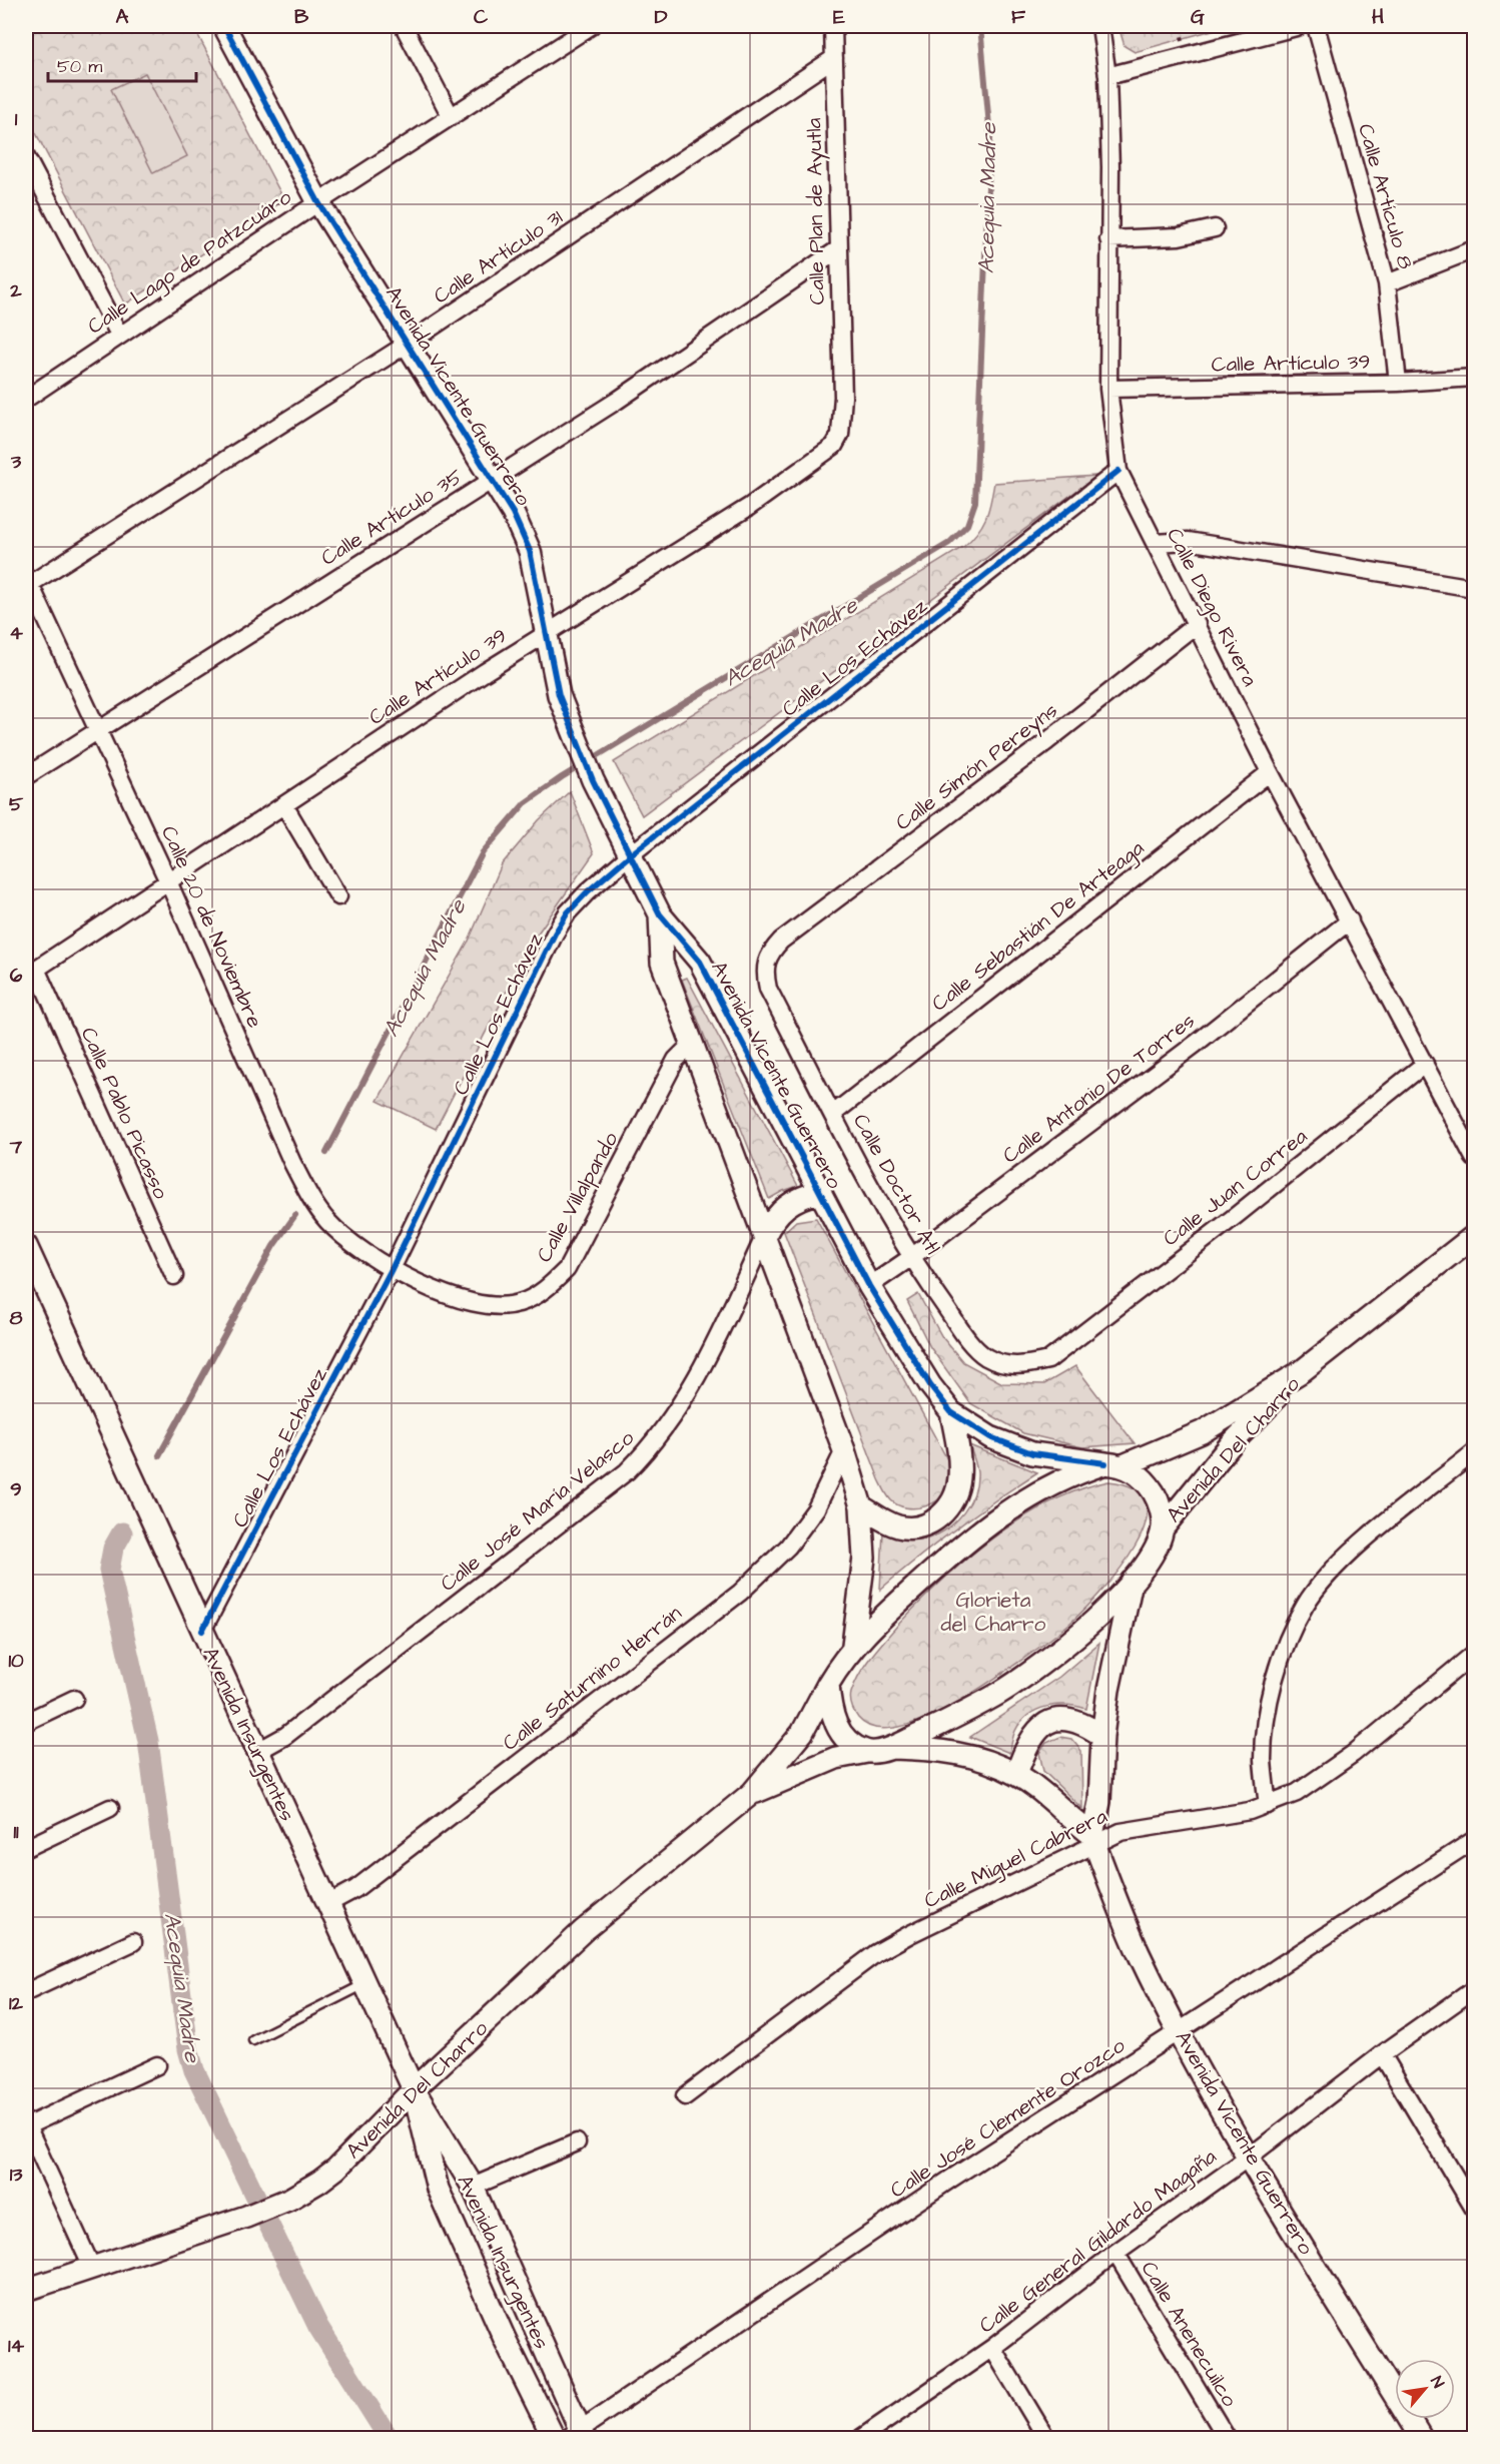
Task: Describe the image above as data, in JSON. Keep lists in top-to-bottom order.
{
  "streets": {
    "street": [
      "Calle Artículo 8",
      "Calle Plan de Ayutla",
      "Calle Artículo 31",
      "Calle Lago de Patzcuáro",
      "Calle Artículo 39",
      "Avenida Vicente Guerrero",
      "Calle Artículo 35",
      "Calle Diego Rivera",
      "Calle Los Echávez",
      "Calle Simón Pereyns",
      "Calle Sebastián De Arteaga",
      "Calle 20 de Noviembre",
      "Calle Antonio De Torres",
      "Calle Pablo Picasso",
      "Calle Doctor Atl",
      "Calle Juan Correa",
      "Calle Villalpando",
      "Avenida Del Charro",
      "Calle José María Velasco",
      "Calle Saturnino Herrán",
      "Avenida Insurgentes",
      "Calle Miguel Cabrera",
      "Calle José Clemente Orozco",
      "Calle General Gildardo Magaña",
      "Calle Anenecuilco"
    ]
  },
  "crossings": [
    ["Calle Artículo 8", "Calle Artículo 39"],
    ["Calle Plan de Ayutla", "Calle Artículo 31"],
    ["Calle Plan de Ayutla", "Calle Artículo 39"],
    ["Calle Plan de Ayutla", "Calle Artículo 35"],
    ["Calle Artículo 31", "Avenida Vicente Guerrero"],
    ["Calle Artículo 31", "Calle 20 de Noviembre"],
    ["Calle Lago de Patzcuáro", "Avenida Vicente Guerrero"],
    ["Calle Artículo 39", "Avenida Vicente Guerrero"],
    ["Calle Artículo 39", "Calle Diego Rivera"],
    ["Calle Artículo 39", "Calle 20 de Noviembre"],
    ["Calle Artículo 39", "Calle Pablo Picasso"],
    ["Avenida Vicente Guerrero", "Calle Artículo 35"],
    ["Avenida Vicente Guerrero", "Calle Los Echávez"],
    ["Avenida Vicente Guerrero", "Calle Antonio De Torres"],
    ["Avenida Vicente Guerrero", "Calle Villalpando"],
    ["Avenida Vicente Guerrero", "Avenida Del Charro"],
    ["Avenida Vicente Guerrero", "Calle José María Velasco"],
    ["Avenida Vicente Guerrero", "Calle Saturnino Herrán"],
    ["Avenida Vicente Guerrero", "Calle Miguel Cabrera"],
    ["Avenida Vicente Guerrero", "Calle José Clemente Orozco"],
    ["Avenida Vicente Guerrero", "Calle General Gildardo Magaña"],
    ["Calle Artículo 35", "Calle 20 de Noviembre"],
    ["Calle Diego Rivera", "Calle Los Echávez"],
    ["Calle Diego Rivera", "Calle Simón Pereyns"],
    ["Calle Diego Rivera", "Calle Sebastián De Arteaga"],
    ["Calle Diego Rivera", "Calle Antonio De Torres"],
    ["Calle Diego Rivera", "Calle Juan Correa"],
    ["Calle Los Echávez", "Calle 20 de Noviembre"],
    ["Calle Los Echávez", "Calle Villalpando"],
    ["Calle Los Echávez", "Avenida Insurgentes"],
    ["Calle Simón Pereyns", "Calle Doctor Atl"],
    ["Calle Sebastián De Arteaga", "Calle Doctor Atl"],
    ["Calle 20 de Noviembre", "Calle Villalpando"],
    ["Calle Antonio De Torres", "Calle Doctor Atl"],
    ["Calle Doctor Atl", "Calle Juan Correa"],
    ["Avenida Del Charro", "Avenida Insurgentes"],
    ["Calle José María Velasco", "Avenida Insurgentes"],
    ["Calle Saturnino Herrán", "Avenida Insurgentes"],
    ["Avenida Insurgentes", "Calle José Clemente Orozco"],
    ["Calle General Gildardo Magaña", "Calle Anenecuilco"]
  ],
  "water": ["Acequia Madre"],
  "parks": ["Glorieta del Charro"],
  "scale_bar": "50 m",
  "north": "top right",
  "grid": {
    "columns": [
      "A",
      "B",
      "C",
      "D",
      "E",
      "F",
      "G",
      "H"
    ],
    "rows": [
      "1",
      "2",
      "3",
      "4",
      "5",
      "6",
      "7",
      "8",
      "9",
      "10",
      "11",
      "12",
      "13",
      "14"
    ]
  }
}
